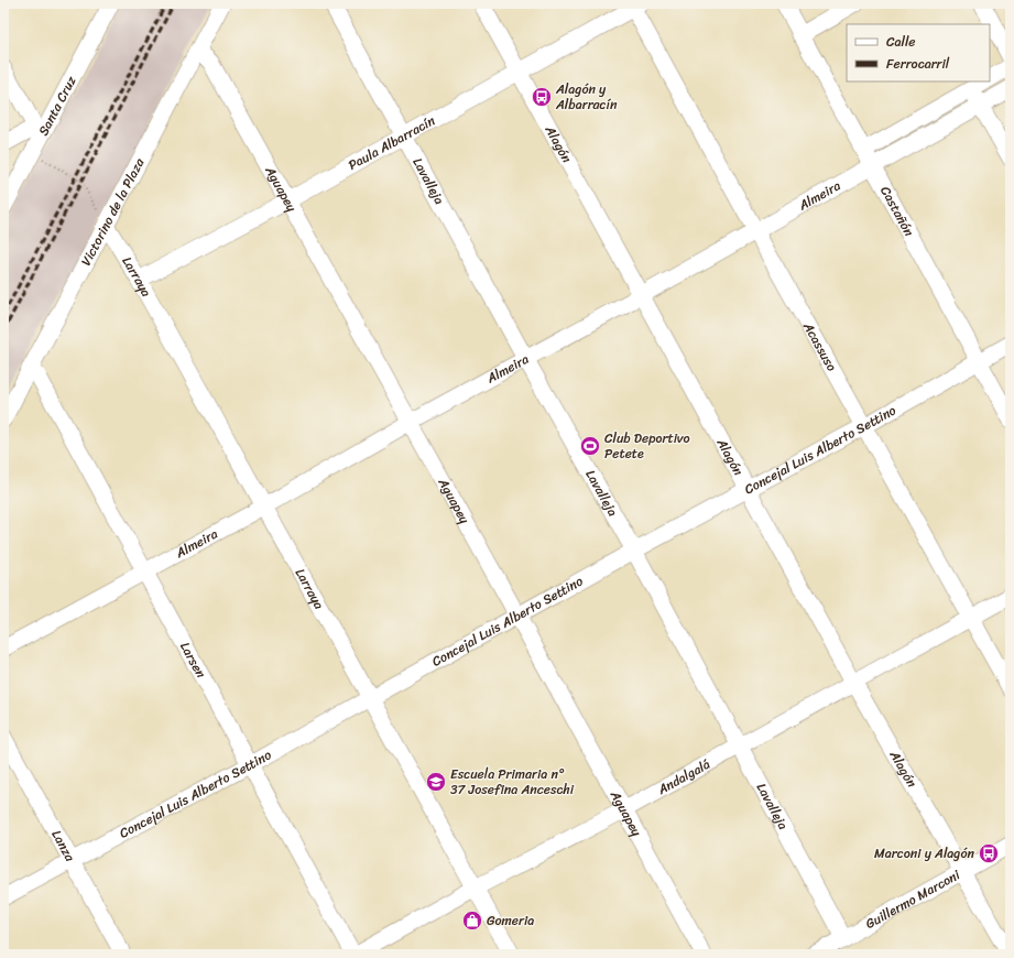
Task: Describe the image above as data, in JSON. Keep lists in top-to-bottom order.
{
  "streets": {
    "street": [
      "Santa Cruz",
      "Paula Albarracín",
      "Alagón",
      "Lavalleja",
      "Aguapey",
      "Almeira",
      "Victorino de la Plaza",
      "Castañón",
      "Larraya",
      "Acassuso",
      "Concejal Luis Alberto Settino",
      "Larsen",
      "Andalgalá",
      "Lanza",
      "Guillermo Marconi"
    ]
  },
  "crossings": [
    ["Paula Albarracín", "Alagón"],
    ["Paula Albarracín", "Lavalleja"],
    ["Paula Albarracín", "Aguapey"],
    ["Paula Albarracín", "Larraya"],
    ["Paula Albarracín", "Acassuso"],
    ["Alagón", "Almeira"],
    ["Alagón", "Concejal Luis Alberto Settino"],
    ["Alagón", "Andalgalá"],
    ["Alagón", "Guillermo Marconi"],
    ["Lavalleja", "Almeira"],
    ["Lavalleja", "Concejal Luis Alberto Settino"],
    ["Lavalleja", "Andalgalá"],
    ["Lavalleja", "Guillermo Marconi"],
    ["Aguapey", "Almeira"],
    ["Aguapey", "Victorino de la Plaza"],
    ["Aguapey", "Concejal Luis Alberto Settino"],
    ["Aguapey", "Andalgalá"],
    ["Almeira", "Castañón"],
    ["Almeira", "Larraya"],
    ["Almeira", "Acassuso"],
    ["Almeira", "Larsen"],
    ["Victorino de la Plaza", "Larraya"],
    ["Victorino de la Plaza", "Larsen"],
    ["Castañón", "Concejal Luis Alberto Settino"],
    ["Larraya", "Concejal Luis Alberto Settino"],
    ["Larraya", "Andalgalá"],
    ["Acassuso", "Concejal Luis Alberto Settino"],
    ["Acassuso", "Andalgalá"],
    ["Concejal Luis Alberto Settino", "Larsen"],
    ["Concejal Luis Alberto Settino", "Lanza"],
    ["Larsen", "Andalgalá"]
  ],
  "places": {
    "bus stop": ["Alagón y Albarracín", "Marconi y Alagón"],
    "sports": ["Club Deportivo Petete"],
    "school or university": ["Escuela Primaria n° 37 Josefina Anceschi"],
    "shop": ["Gomeria"]
  },
  "legend": ["Calle", "Ferrocarril"]
}
